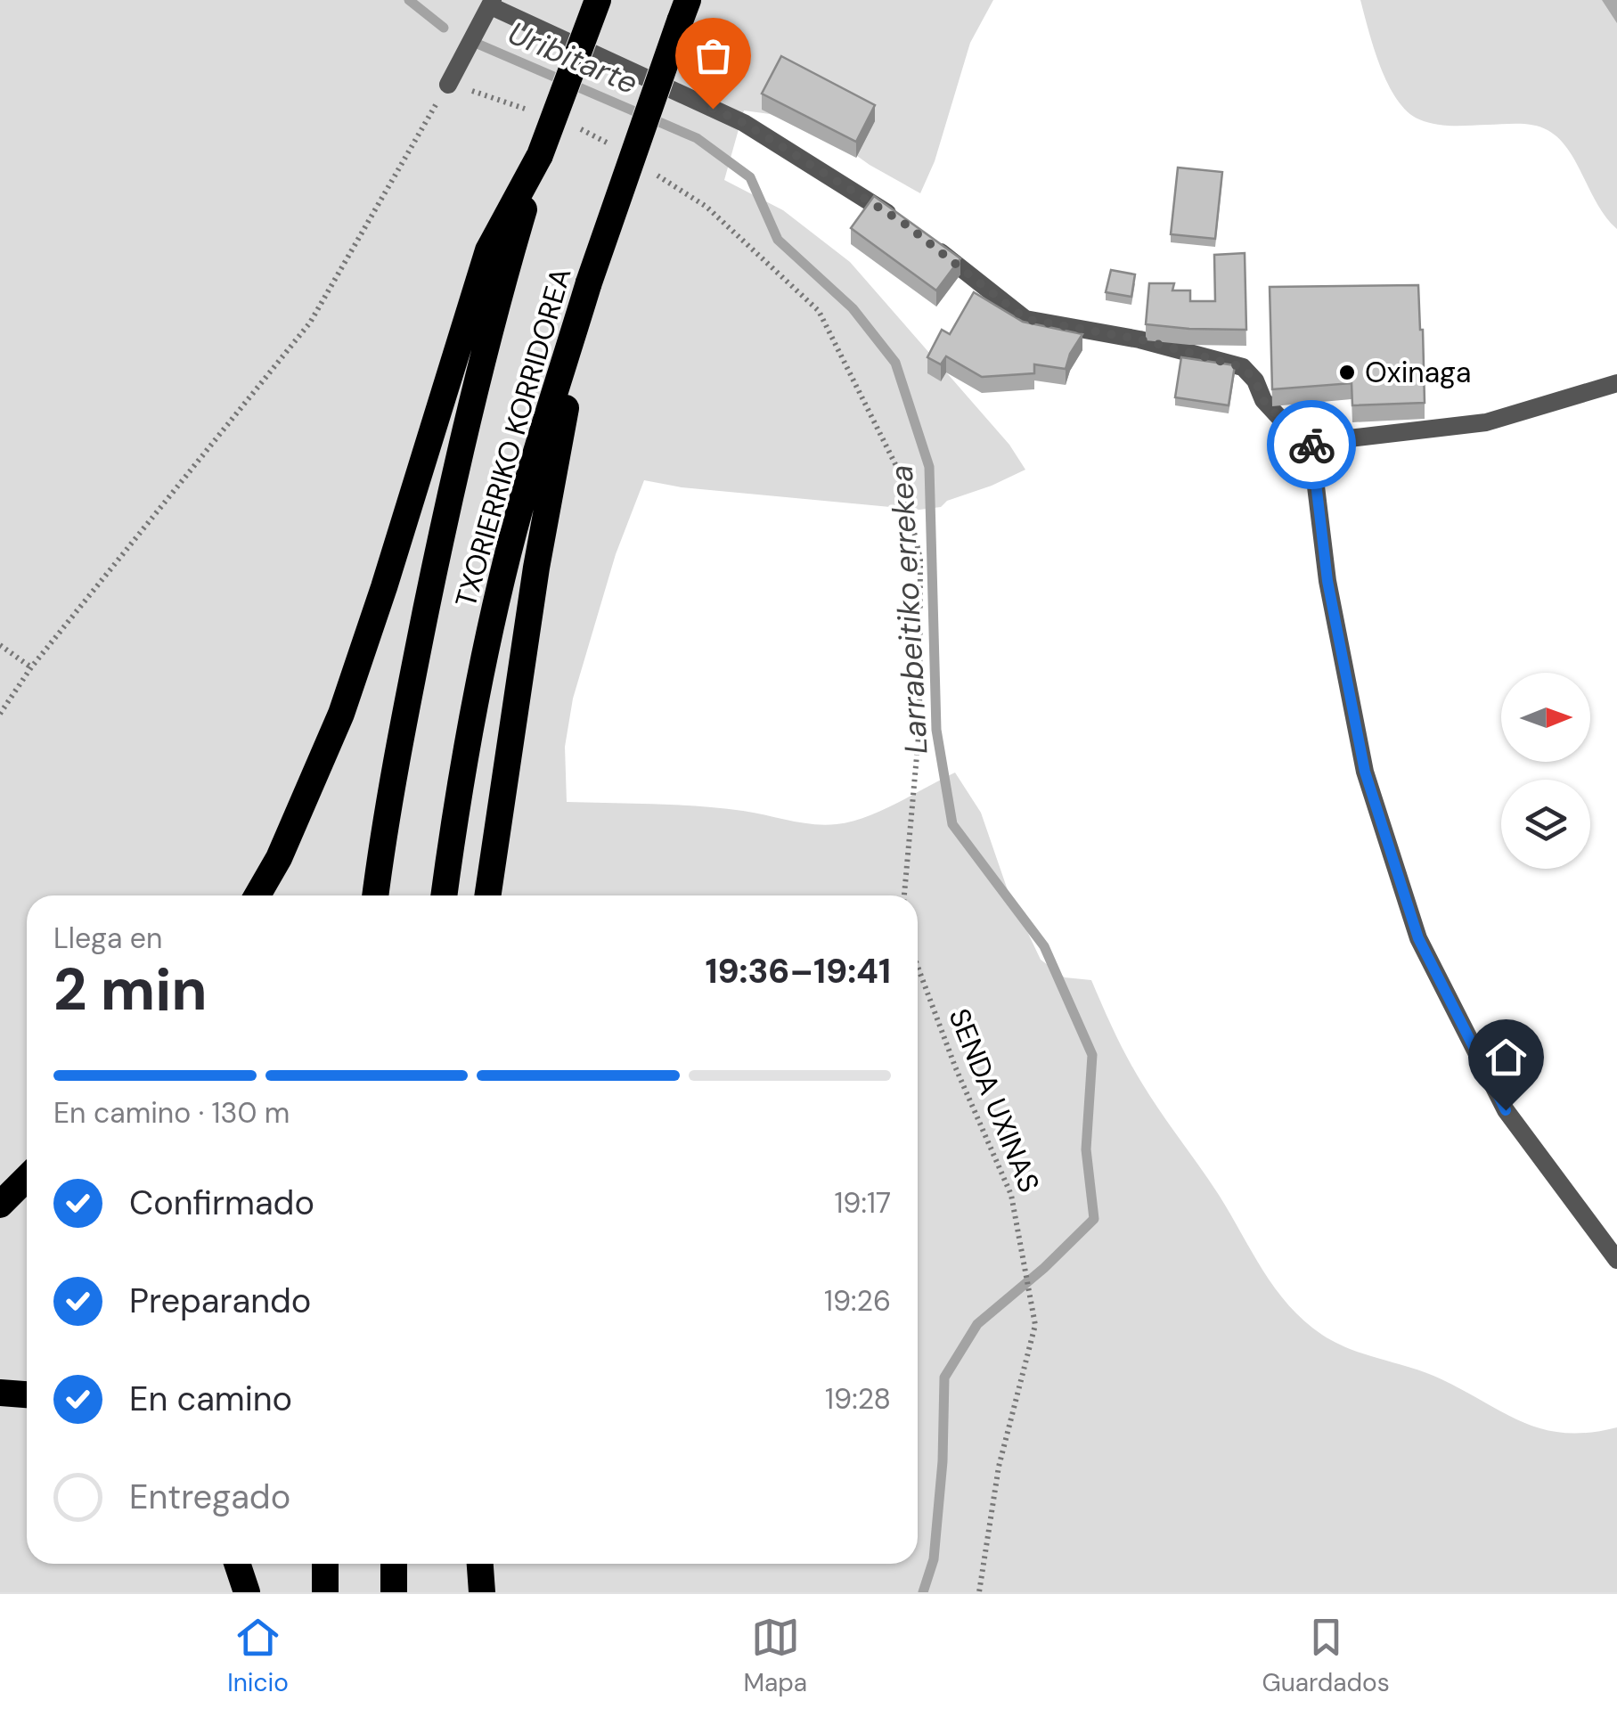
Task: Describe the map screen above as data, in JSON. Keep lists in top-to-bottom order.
{
  "streets": {
    "highway": ["TXORIERRIKO KORRIDOREA"],
    "path": ["SENDA UXINAS"]
  },
  "water": ["Uribitarte", "Larrabeitiko errekea"],
  "places": ["Oxinaga"],
  "north": "right",
  "page": {
    "heading": ["2 min", "Llega en", "19:36–19:41"],
    "bar": "En camino · 130 m",
    "list": [
      ["Confirmado", "19:17"],
      ["Preparando", "19:26"],
      ["En camino", "19:28"],
      "Entregado"
    ],
    "tabs": ["Inicio", "Mapa", "Guardados"]
  }
}
